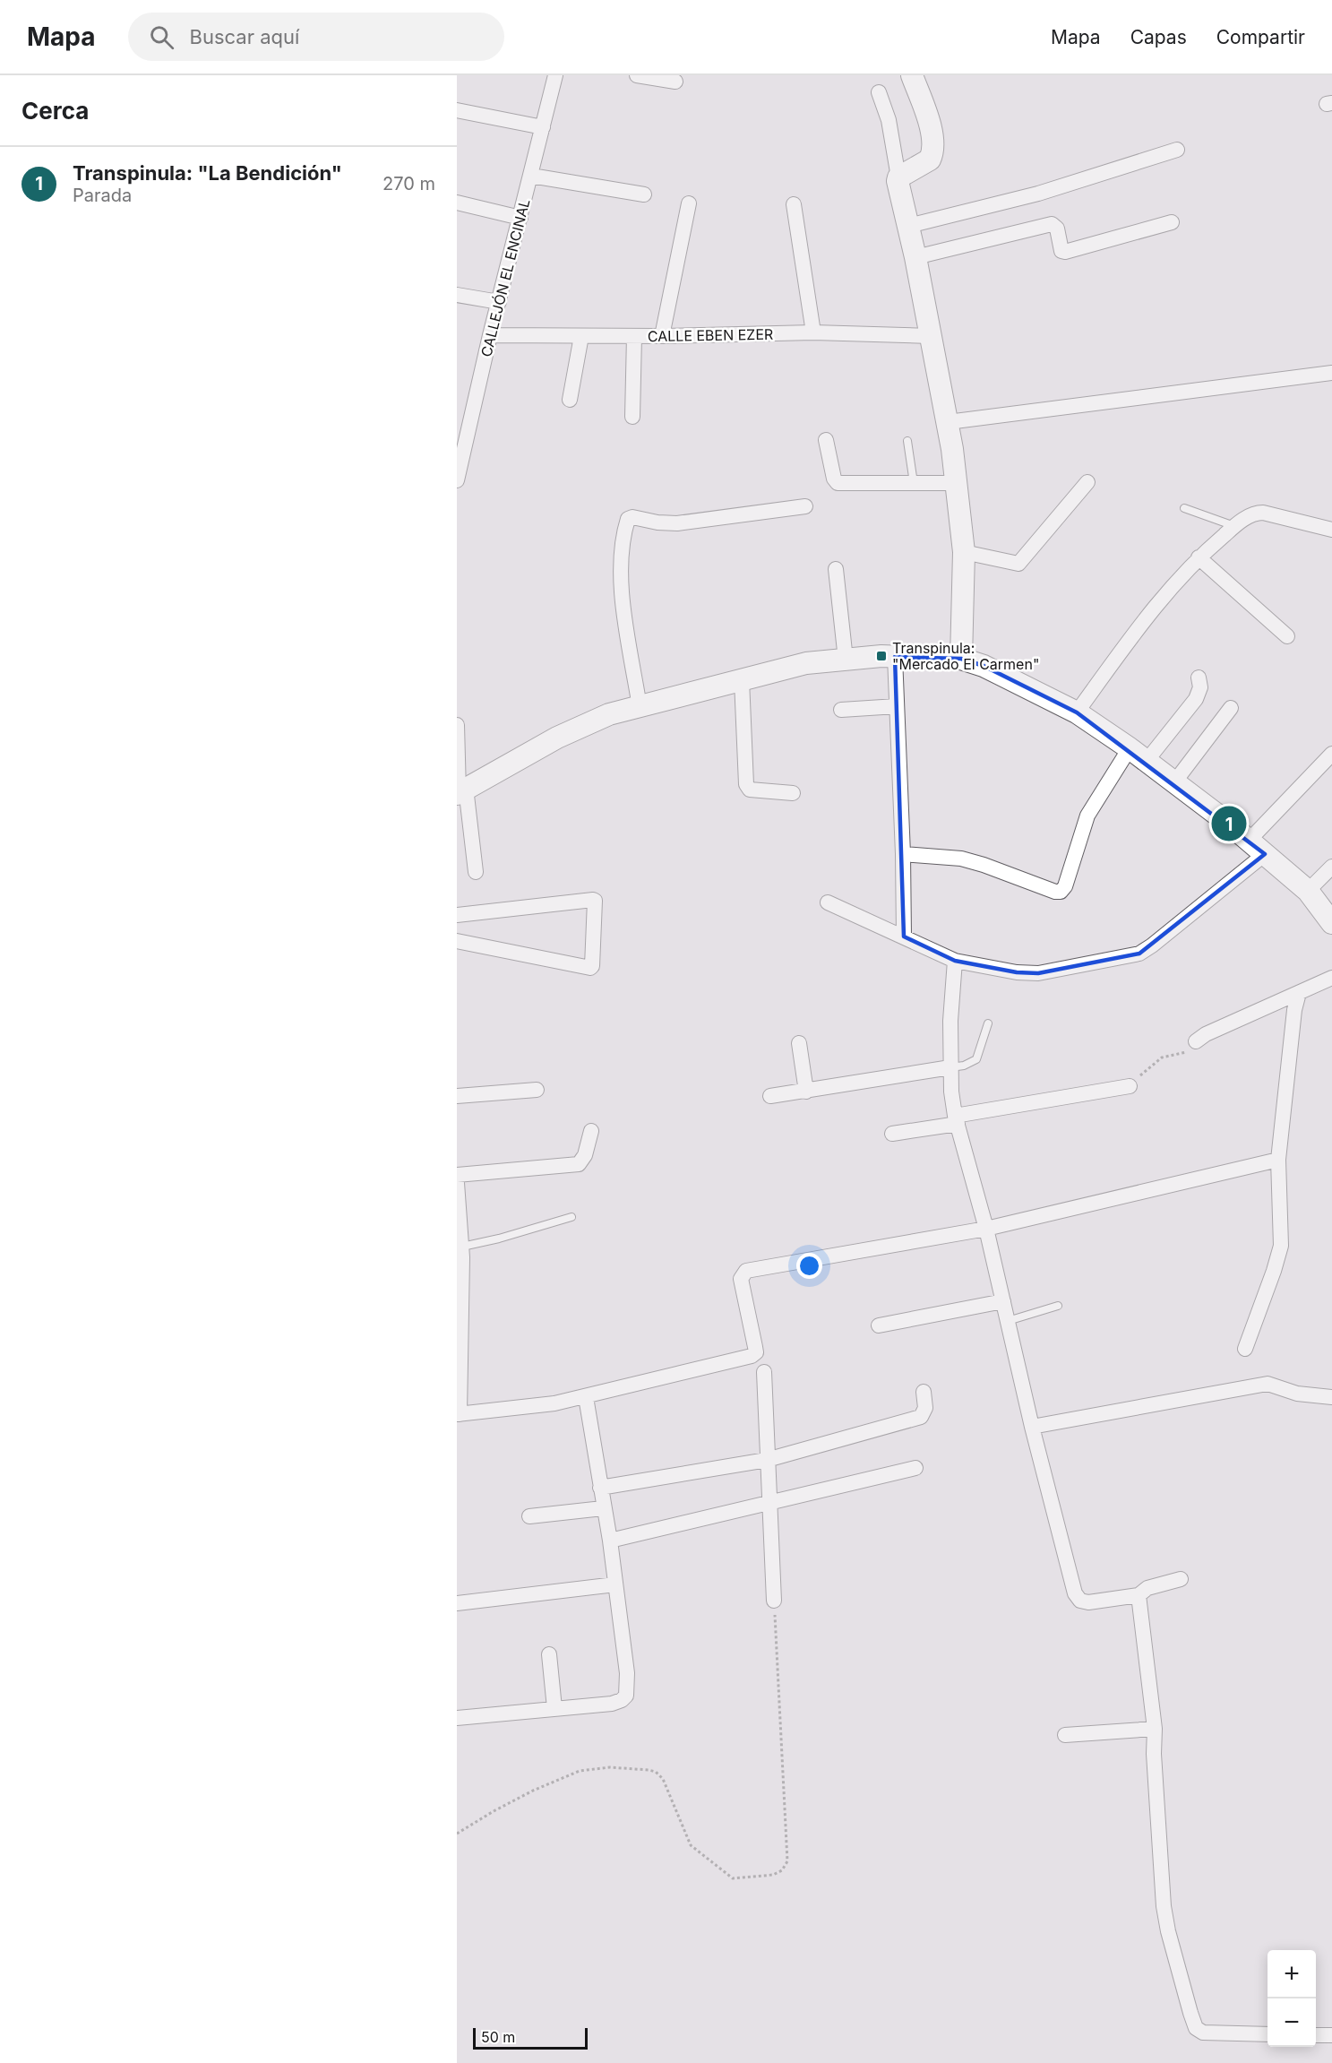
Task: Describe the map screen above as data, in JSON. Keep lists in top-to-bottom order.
{
  "streets": {
    "street": ["CALLEJÓN EL ENCINAL", "CALLE EBEN EZER"]
  },
  "crossings": [
    ["CALLEJÓN EL ENCINAL", "CALLE EBEN EZER"]
  ],
  "places": {
    "transit": ["Transpinula: \"Mercado El Carmen\""]
  },
  "scale_bar": "50 m",
  "page": {
    "header": "Mapa",
    "search": "Buscar aquí",
    "nav": ["Mapa", "Capas", "Compartir"],
    "heading": "Cerca",
    "list": [
      {
        "mark": "1",
        "name": "Transpinula: \"La Bendición\"",
        "note": "Parada",
        "value": "270 m"
      }
    ],
    "pins": "1",
    "map_buttons": ["+", "−"],
    "scale": "50 m"
  }
}
